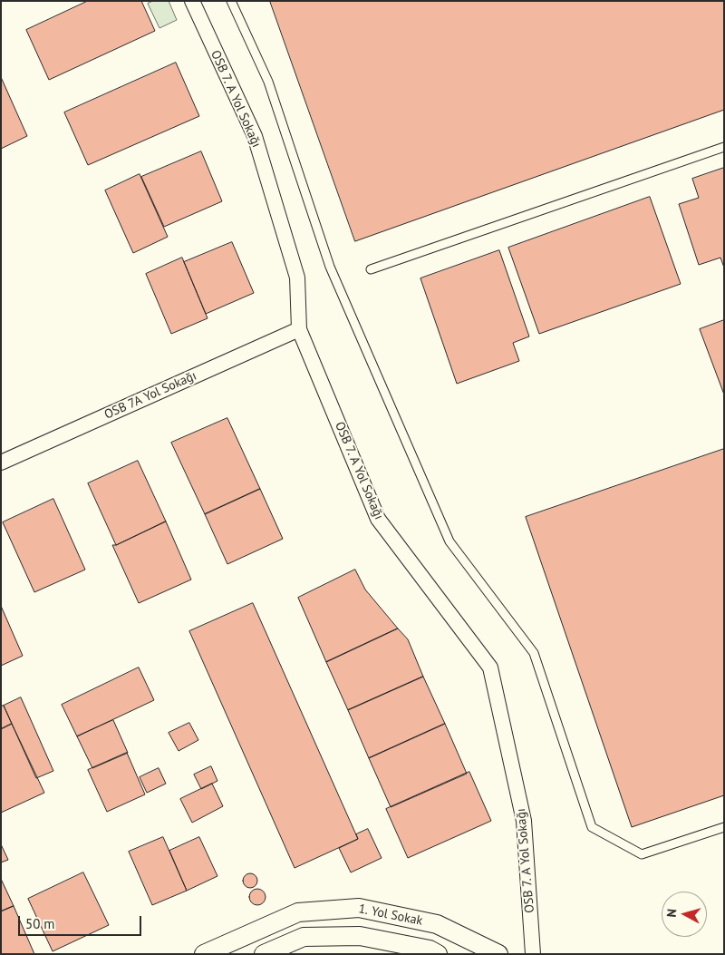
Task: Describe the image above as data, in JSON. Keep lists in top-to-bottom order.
{
  "streets": {
    "street": ["OSB 7. A Yol Sokağı", "OSB 7A Yol Sokağı", "1. Yol Sokak"]
  },
  "crossings": [
    ["OSB 7. A Yol Sokağı", "OSB 7A Yol Sokağı"]
  ],
  "scale_bar": "50 m",
  "north": "left"
}
